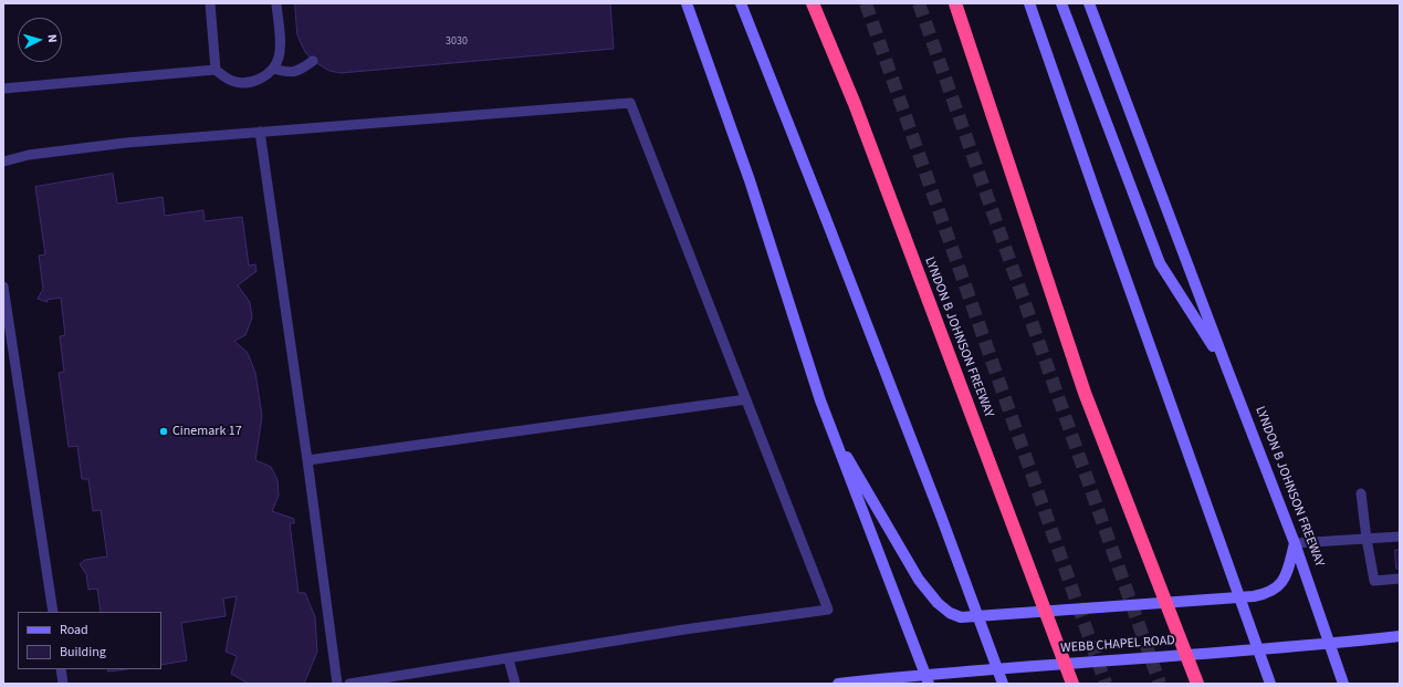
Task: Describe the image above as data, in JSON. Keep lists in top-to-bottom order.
{
  "streets": {
    "highway": ["LYNDON B JOHNSON FREEWAY"],
    "main road": ["WEBB CHAPEL ROAD"]
  },
  "crossings": [
    ["LYNDON B JOHNSON FREEWAY", "WEBB CHAPEL ROAD"]
  ],
  "places": ["Cinemark 17"],
  "house_numbers": ["3030"],
  "legend": ["Road", "Building"],
  "north": "right"
}
